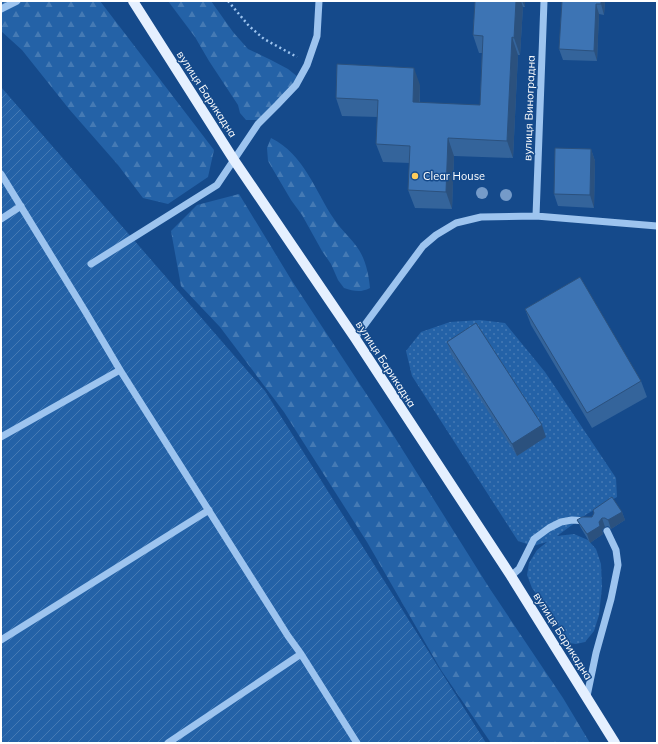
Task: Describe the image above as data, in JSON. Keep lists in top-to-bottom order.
{
  "streets": {
    "main road": ["вулиця Барикадна"],
    "street": ["вулиця Виноградна"]
  },
  "places": ["Clear House"]
}
